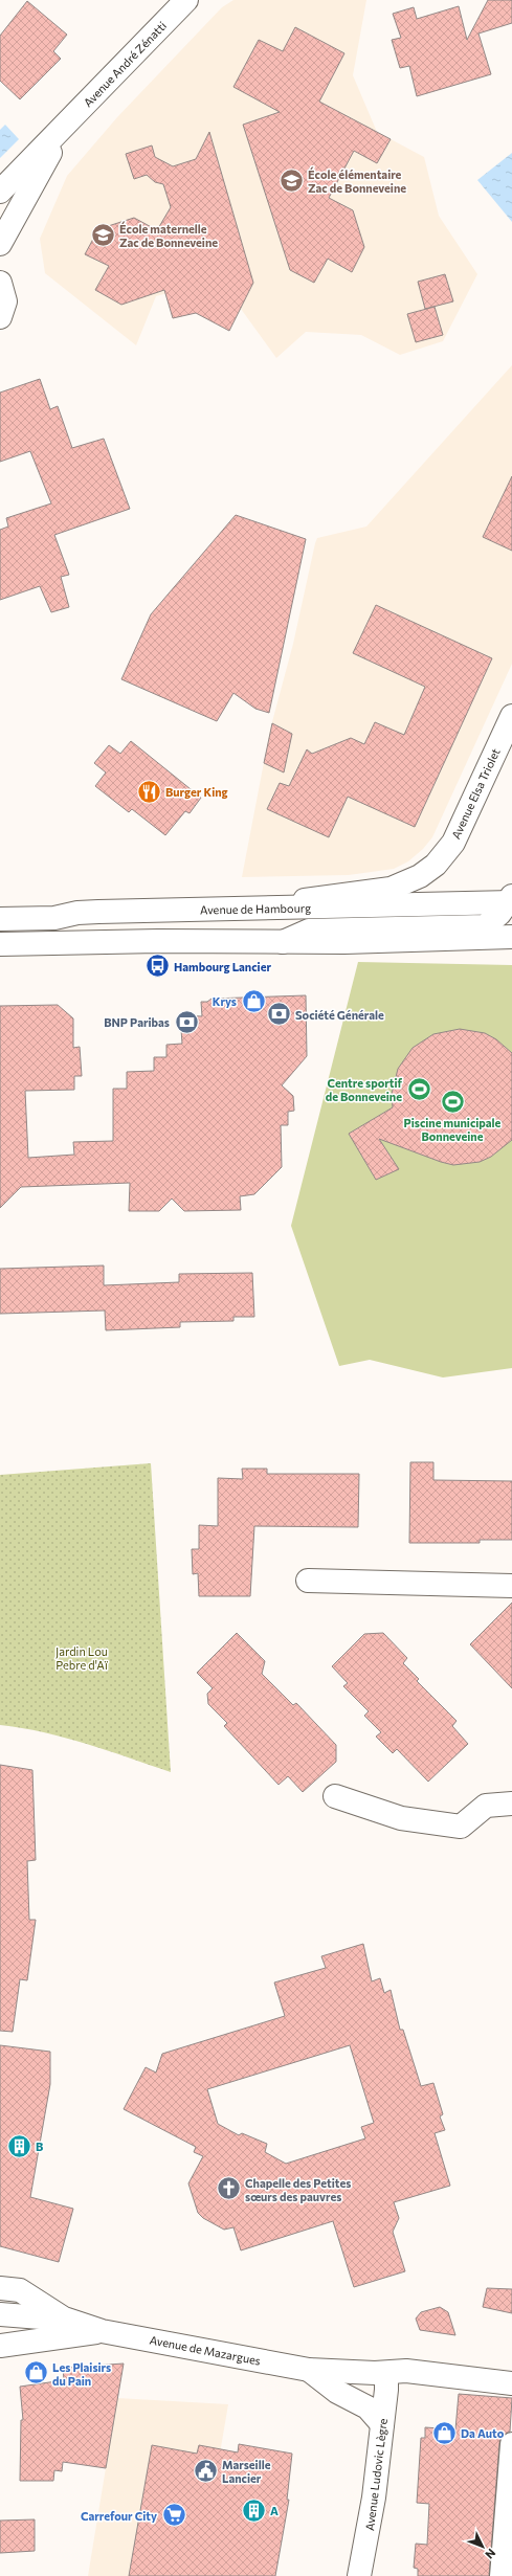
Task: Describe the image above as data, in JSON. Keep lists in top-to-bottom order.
{
  "streets": {
    "street": [
      "Avenue André Zénatti",
      "Avenue Elsa Triolet",
      "Avenue de Hambourg",
      "Avenue de Mazargues",
      "Avenue Ludovic Lègre"
    ]
  },
  "crossings": [
    ["Avenue Elsa Triolet", "Avenue de Hambourg"],
    ["Avenue de Mazargues", "Avenue Ludovic Lègre"]
  ],
  "parks": ["Jardin Lou Pebre d'Aï"],
  "places": {
    "school or university": ["École élémentaire Zac de Bonneveine", "École maternelle Zac de Bonneveine"],
    "restaurant": ["Burger King"],
    "bus stop": ["Hambourg Lancier"],
    "shop": ["Krys", "Les Plaisirs du Pain", "Da Auto"],
    "bank": ["Société Générale", "BNP Paribas"],
    "sports": ["Centre sportif de Bonneveine", "Piscine municipale Bonneveine"],
    "building": ["B", "A"],
    "church": ["Chapelle des Petites sœurs des pauvres"],
    "public building": ["Marseille Lancier"],
    "supermarket": ["Carrefour City"]
  },
  "north": "bottom right"
}
